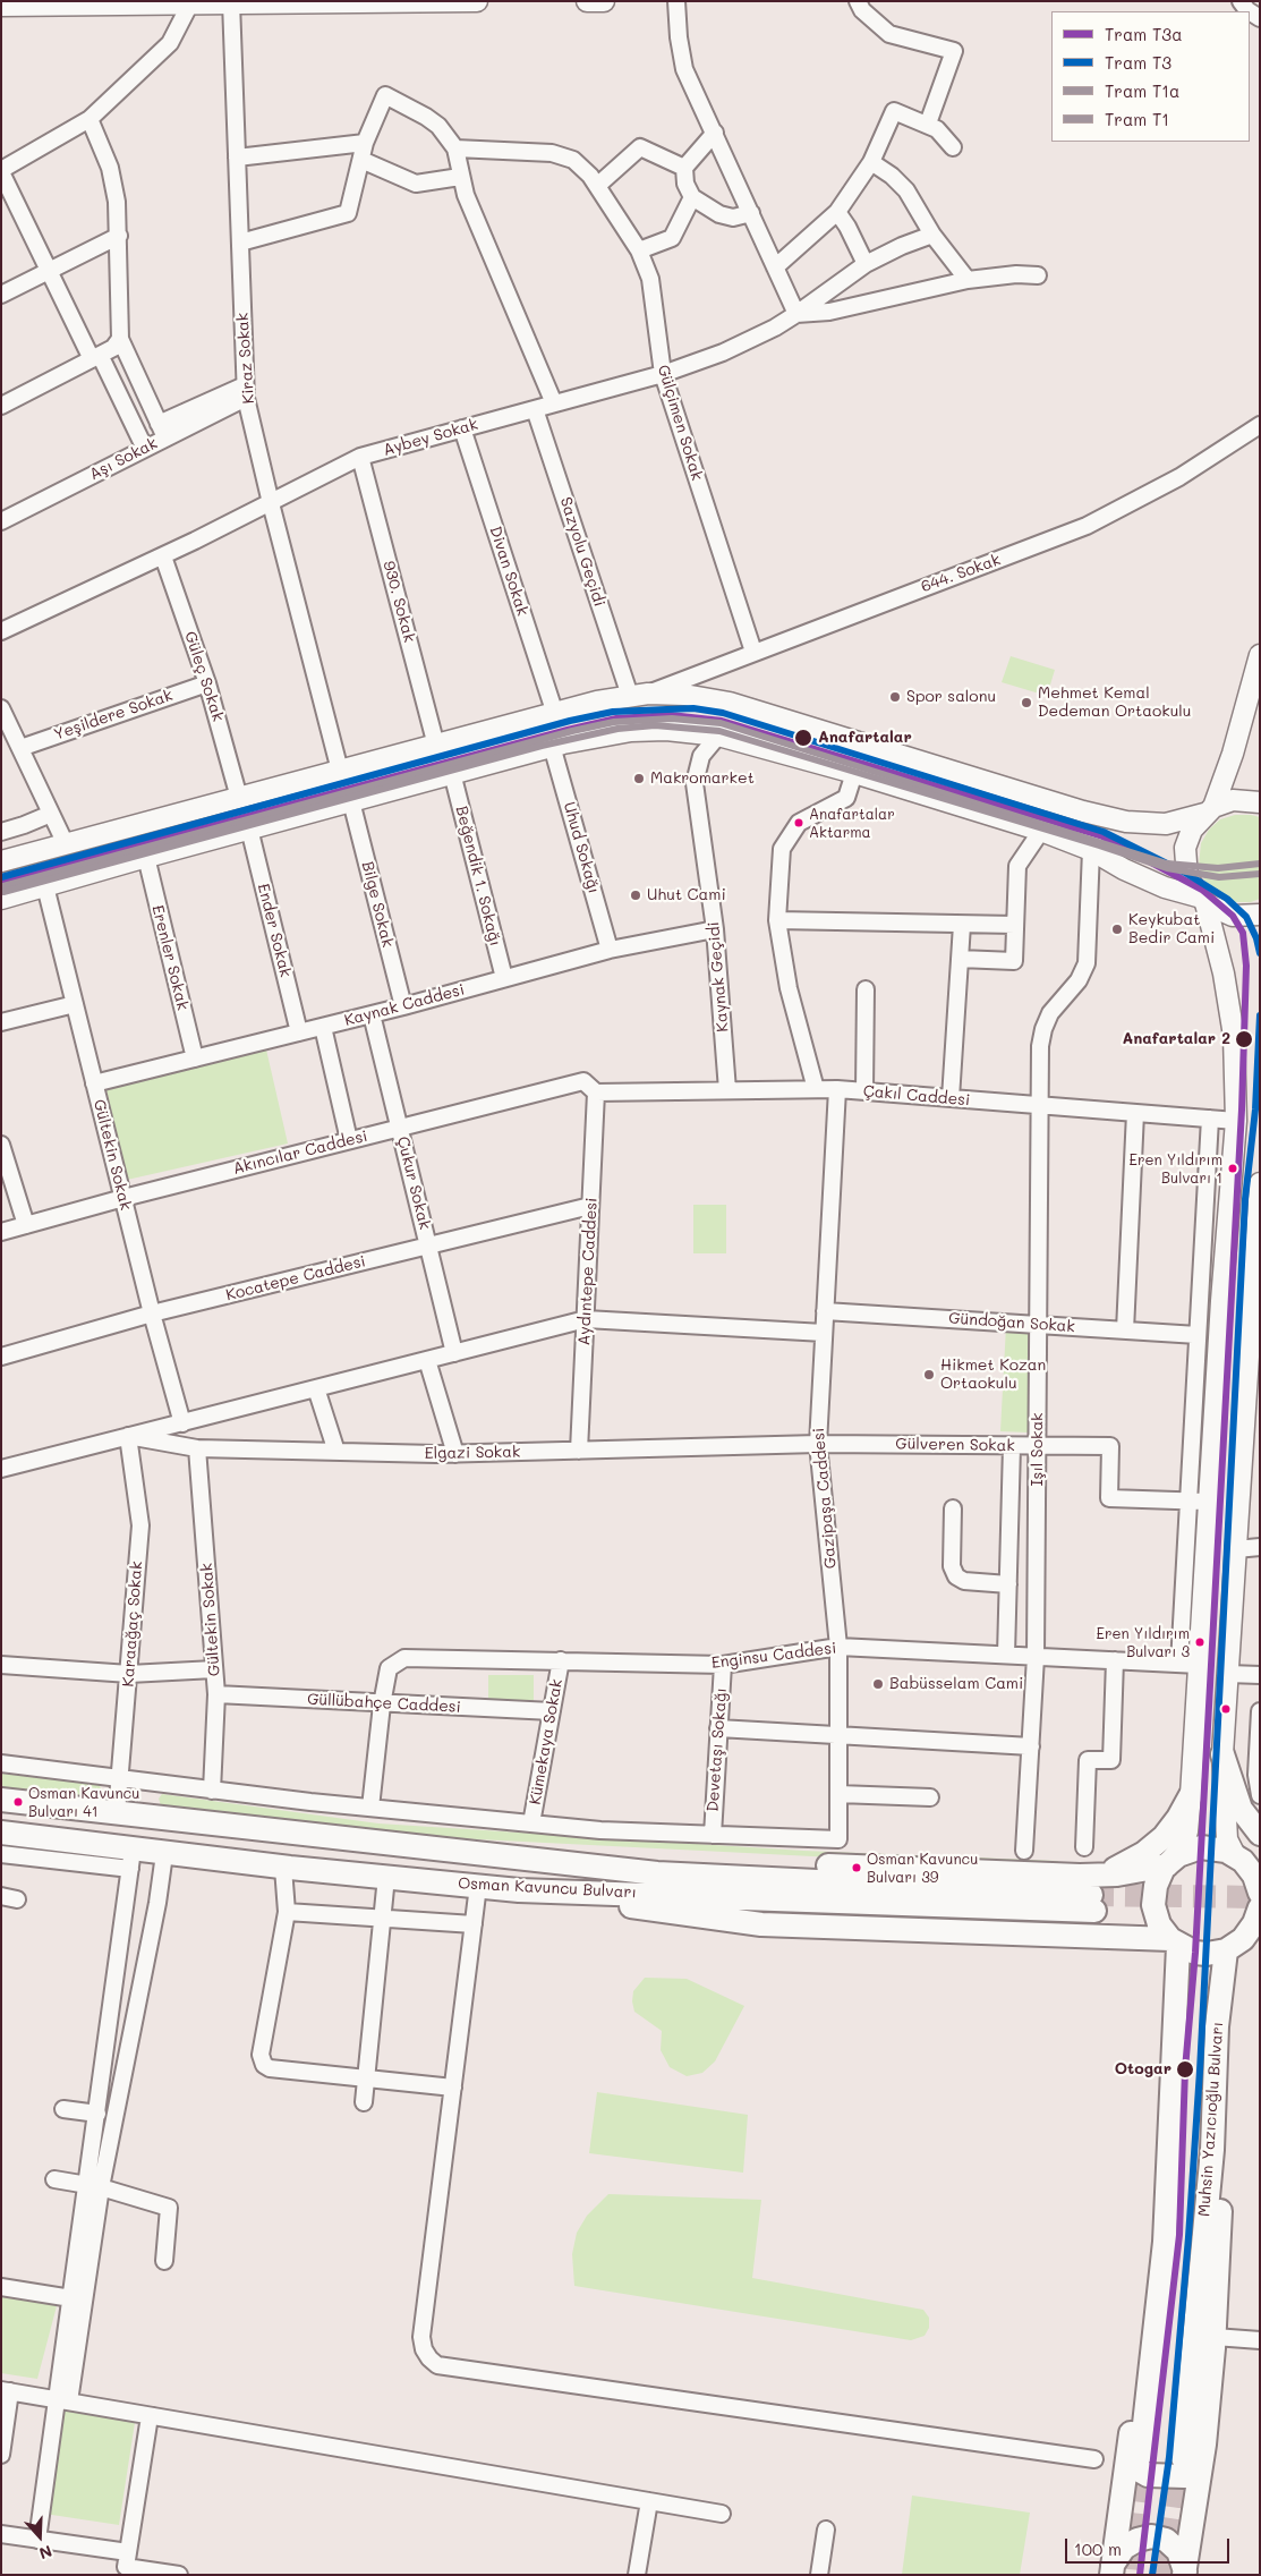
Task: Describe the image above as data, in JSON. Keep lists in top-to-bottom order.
{
  "streets": {
    "highway": ["Osman Kavuncu Bulvarı", "Muhsin Yazıcıoğlu Bulvarı"],
    "street": [
      "Kiraz Sokak",
      "Gülçimen Sokak",
      "Aybey Sokak",
      "Aşı Sokak",
      "Sazyolu Geçidi",
      "Divan Sokak",
      "644. Sokak",
      "930. Sokak",
      "Güleç Sokak",
      "Yeşildere Sokak",
      "Uhud Sokağı",
      "Beğendik 1. Sokağı",
      "Bilge Sokak",
      "Ender Sokak",
      "Erenler Sokak",
      "Kaynak Geçidi",
      "Kaynak Caddesi",
      "Çakıl Caddesi",
      "Akıncılar Caddesi",
      "Gültekin Sokak",
      "Çukur Sokak",
      "Aydıntepe Caddesi",
      "Kocatepe Caddesi",
      "Gündoğan Sokak",
      "Gülveren Sokak",
      "Işıl Sokak",
      "Elgazi Sokak",
      "Gazipaşa Caddesi",
      "Karaağaç Sokak",
      "Enginsu Caddesi",
      "Güllübahçe Caddesi",
      "Kümekaya Sokak",
      "Devetaşı Sokağı"
    ]
  },
  "crossings": [
    ["Kiraz Sokak", "Aybey Sokak"],
    ["Kiraz Sokak", "Aşı Sokak"],
    ["Gülçimen Sokak", "Aybey Sokak"],
    ["Gülçimen Sokak", "644. Sokak"],
    ["Aybey Sokak", "Sazyolu Geçidi"],
    ["Aybey Sokak", "Divan Sokak"],
    ["Aybey Sokak", "930. Sokak"],
    ["Aybey Sokak", "Güleç Sokak"],
    ["Sazyolu Geçidi", "644. Sokak"],
    ["Güleç Sokak", "Yeşildere Sokak"],
    ["Uhud Sokağı", "Kaynak Caddesi"],
    ["Beğendik 1. Sokağı", "Kaynak Caddesi"],
    ["Bilge Sokak", "Kaynak Caddesi"],
    ["Ender Sokak", "Kaynak Caddesi"],
    ["Erenler Sokak", "Kaynak Caddesi"],
    ["Kaynak Geçidi", "Kaynak Caddesi"],
    ["Kaynak Geçidi", "Çakıl Caddesi"],
    ["Kaynak Caddesi", "Gültekin Sokak"],
    ["Kaynak Caddesi", "Çukur Sokak"],
    ["Çakıl Caddesi", "Akıncılar Caddesi"],
    ["Çakıl Caddesi", "Aydıntepe Caddesi"],
    ["Çakıl Caddesi", "Işıl Sokak"],
    ["Çakıl Caddesi", "Gazipaşa Caddesi"],
    ["Akıncılar Caddesi", "Gültekin Sokak"],
    ["Akıncılar Caddesi", "Çukur Sokak"],
    ["Akıncılar Caddesi", "Aydıntepe Caddesi"],
    ["Gültekin Sokak", "Kocatepe Caddesi"],
    ["Gültekin Sokak", "Elgazi Sokak"],
    ["Gültekin Sokak", "Güllübahçe Caddesi"],
    ["Çukur Sokak", "Kocatepe Caddesi"],
    ["Aydıntepe Caddesi", "Kocatepe Caddesi"],
    ["Aydıntepe Caddesi", "Elgazi Sokak"],
    ["Gündoğan Sokak", "Işıl Sokak"],
    ["Gündoğan Sokak", "Gazipaşa Caddesi"],
    ["Gülveren Sokak", "Işıl Sokak"],
    ["Gülveren Sokak", "Elgazi Sokak"],
    ["Gülveren Sokak", "Gazipaşa Caddesi"],
    ["Işıl Sokak", "Enginsu Caddesi"],
    ["Elgazi Sokak", "Gazipaşa Caddesi"],
    ["Elgazi Sokak", "Karaağaç Sokak"],
    ["Gazipaşa Caddesi", "Enginsu Caddesi"],
    ["Gazipaşa Caddesi", "Devetaşı Sokağı"],
    ["Karaağaç Sokak", "Osman Kavuncu Bulvarı"],
    ["Enginsu Caddesi", "Güllübahçe Caddesi"],
    ["Enginsu Caddesi", "Kümekaya Sokak"],
    ["Enginsu Caddesi", "Devetaşı Sokağı"],
    ["Güllübahçe Caddesi", "Kümekaya Sokak"]
  ],
  "places": [
    "Spor salonu",
    "Mehmet Kemal Dedeman Ortaokulu",
    "Anafartalar",
    "Makromarket",
    "Anafartalar Aktarma",
    "Uhut Cami",
    "Keykubat Bedir Cami",
    "Anafartalar 2",
    "Eren Yıldırım Bulvarı 1",
    "Hikmet Kozan Ortaokulu",
    "Eren Yıldırım Bulvarı 3",
    "Babüsselam Cami",
    "Osman Kavuncu Bulvarı 41",
    "Osman Kavuncu Bulvarı 39",
    "Otogar"
  ],
  "lines": [
    "tram line T3",
    "tram line T3a",
    "tram line T1a",
    "tram line T1"
  ],
  "legend": [
    "Tram T3a",
    "Tram T3",
    "Tram T1a",
    "Tram T1"
  ],
  "scale_bar": "100 m",
  "north": "bottom"
}
